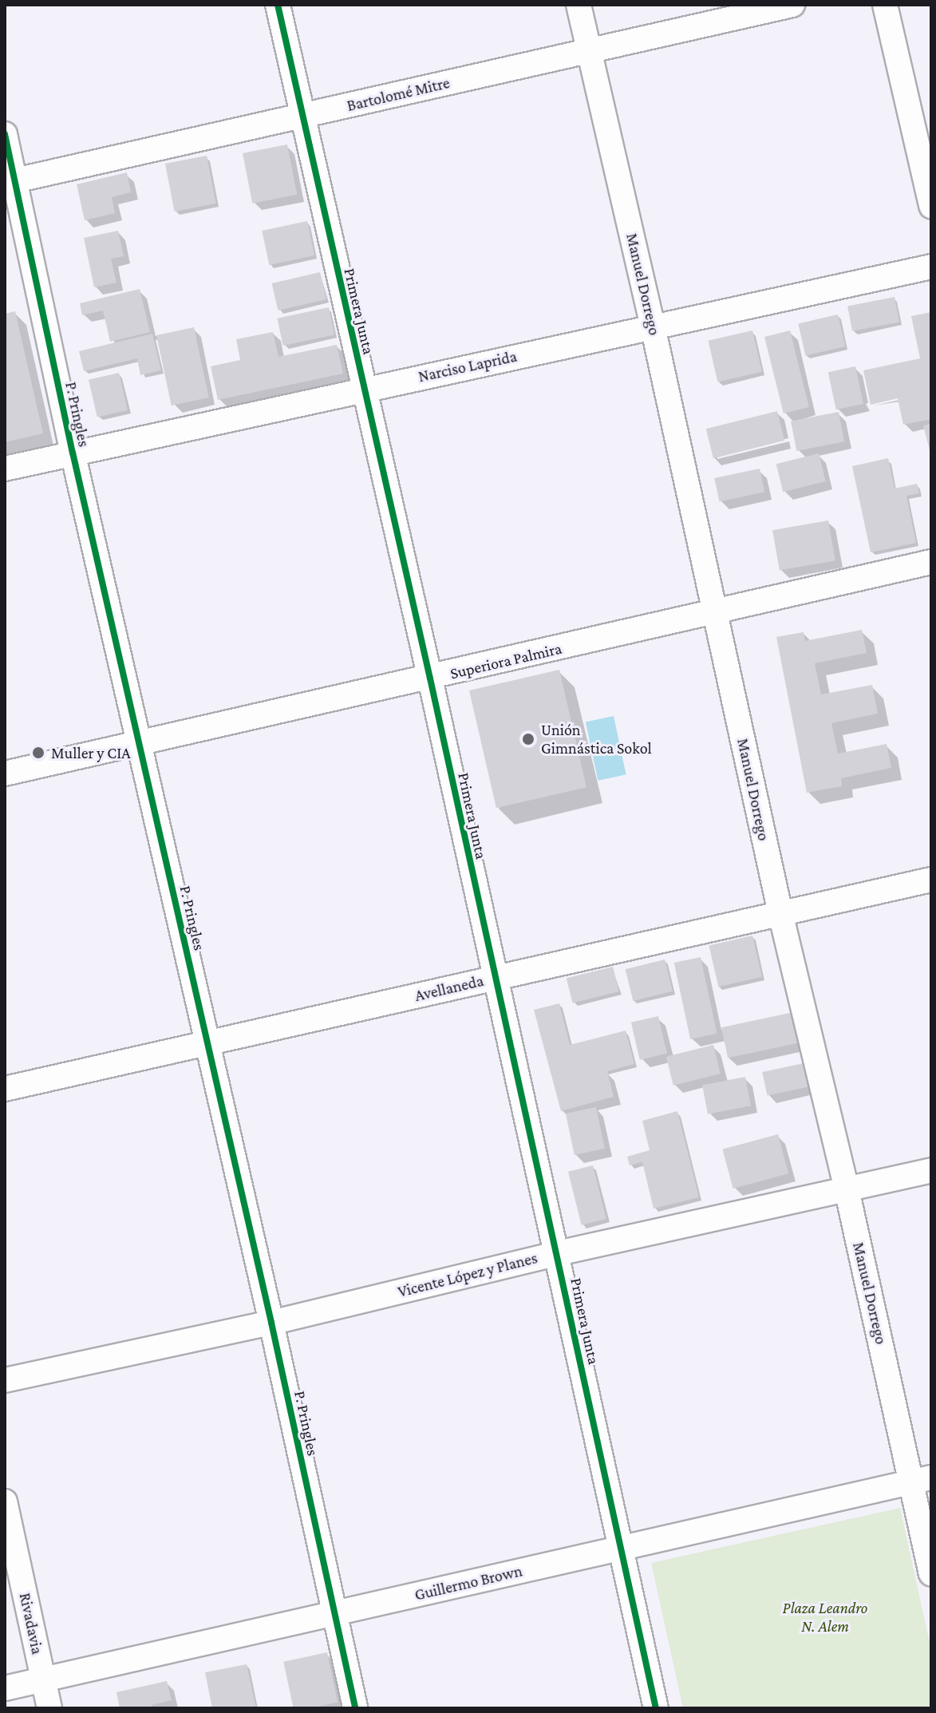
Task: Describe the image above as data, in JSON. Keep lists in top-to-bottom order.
{
  "streets": {
    "street": [
      "Bartolomé Mitre",
      "Manuel Dorrego",
      "Primera Junta",
      "Narciso Laprida",
      "P. Pringles",
      "Superiora Palmira",
      "Avellaneda",
      "Vicente López y Planes",
      "Guillermo Brown",
      "Rivadavia"
    ]
  },
  "crossings": [
    ["Bartolomé Mitre", "Manuel Dorrego"],
    ["Bartolomé Mitre", "Primera Junta"],
    ["Bartolomé Mitre", "P. Pringles"],
    ["Manuel Dorrego", "Narciso Laprida"],
    ["Manuel Dorrego", "Superiora Palmira"],
    ["Manuel Dorrego", "Avellaneda"],
    ["Manuel Dorrego", "Vicente López y Planes"],
    ["Manuel Dorrego", "Guillermo Brown"],
    ["Primera Junta", "Narciso Laprida"],
    ["Primera Junta", "Superiora Palmira"],
    ["Primera Junta", "Avellaneda"],
    ["Primera Junta", "Vicente López y Planes"],
    ["Primera Junta", "Guillermo Brown"],
    ["Narciso Laprida", "P. Pringles"],
    ["P. Pringles", "Superiora Palmira"],
    ["P. Pringles", "Avellaneda"],
    ["P. Pringles", "Vicente López y Planes"],
    ["P. Pringles", "Guillermo Brown"],
    ["Guillermo Brown", "Rivadavia"]
  ],
  "parks": ["Plaza Leandro N. Alem"],
  "places": ["Unión Gimnástica Sokol", "Muller y CIA"]
}
